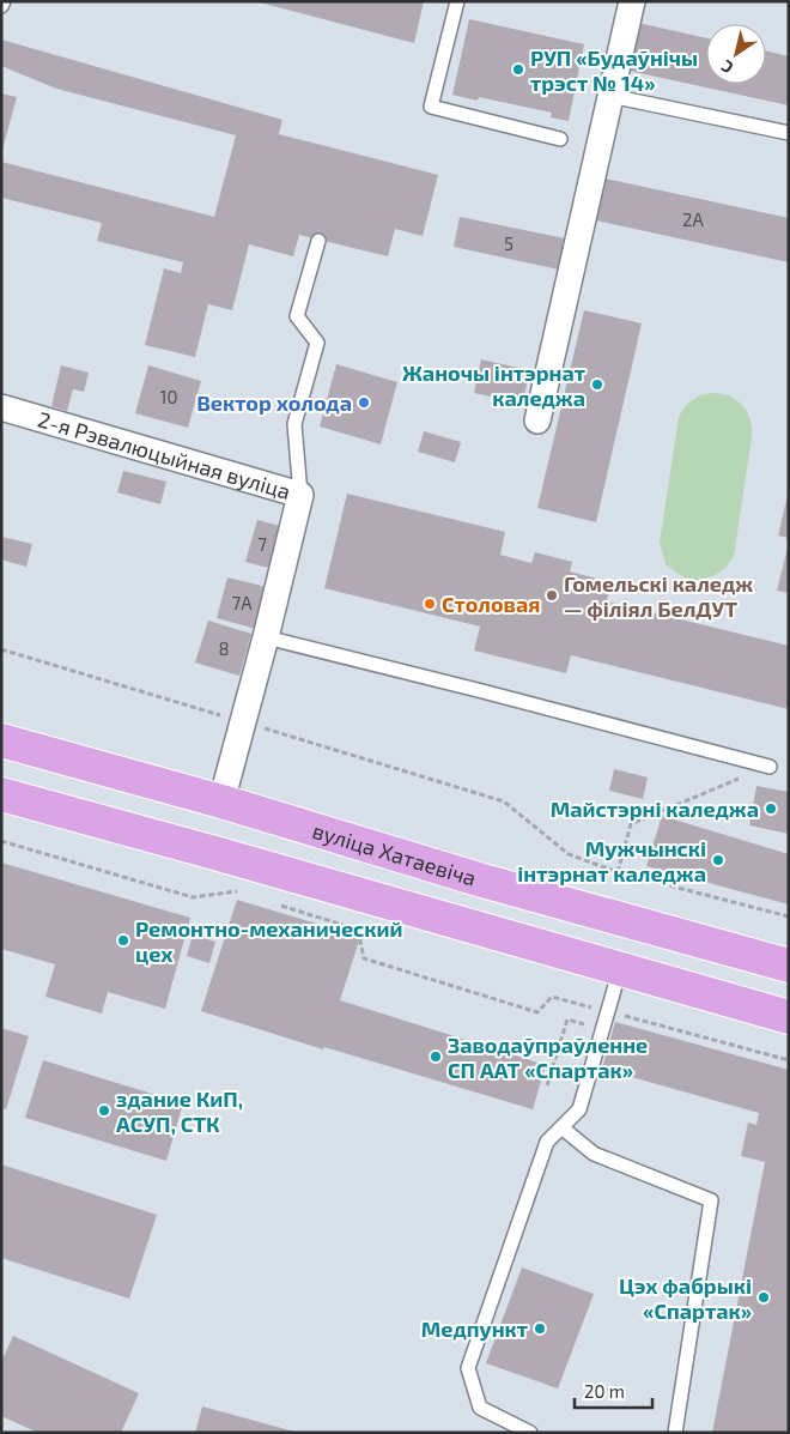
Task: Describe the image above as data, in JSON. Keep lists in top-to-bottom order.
{
  "streets": {
    "main road": ["вуліца Хатаевіча"],
    "street": ["2-я Рэвалюцыйная вуліца"]
  },
  "crossings": [
    ["2-я Рэвалюцыйная вуліца", "вуліца Хатаевіча"]
  ],
  "places": [
    "РУП «Будаўнічы трэст № 14»",
    "Жаночы інтэрнат каледжа",
    "Вектор холода",
    "Гомельскі каледж — філіял БелДУТ",
    "Столовая",
    "Майстэрні каледжа",
    "Мужчынскі інтэрнат каледжа",
    "Ремонтно-механический цех",
    "Заводаўпраўленне СП ААТ «Спартак»",
    "здание КиП, АСУП, СТК",
    "Цэх фабрыкі «Спартак»",
    "Медпункт"
  ],
  "house_numbers": [
    "2А",
    "5",
    "10",
    "7",
    "7А",
    "8"
  ],
  "scale_bar": "20 m",
  "north": "bottom left"
}
